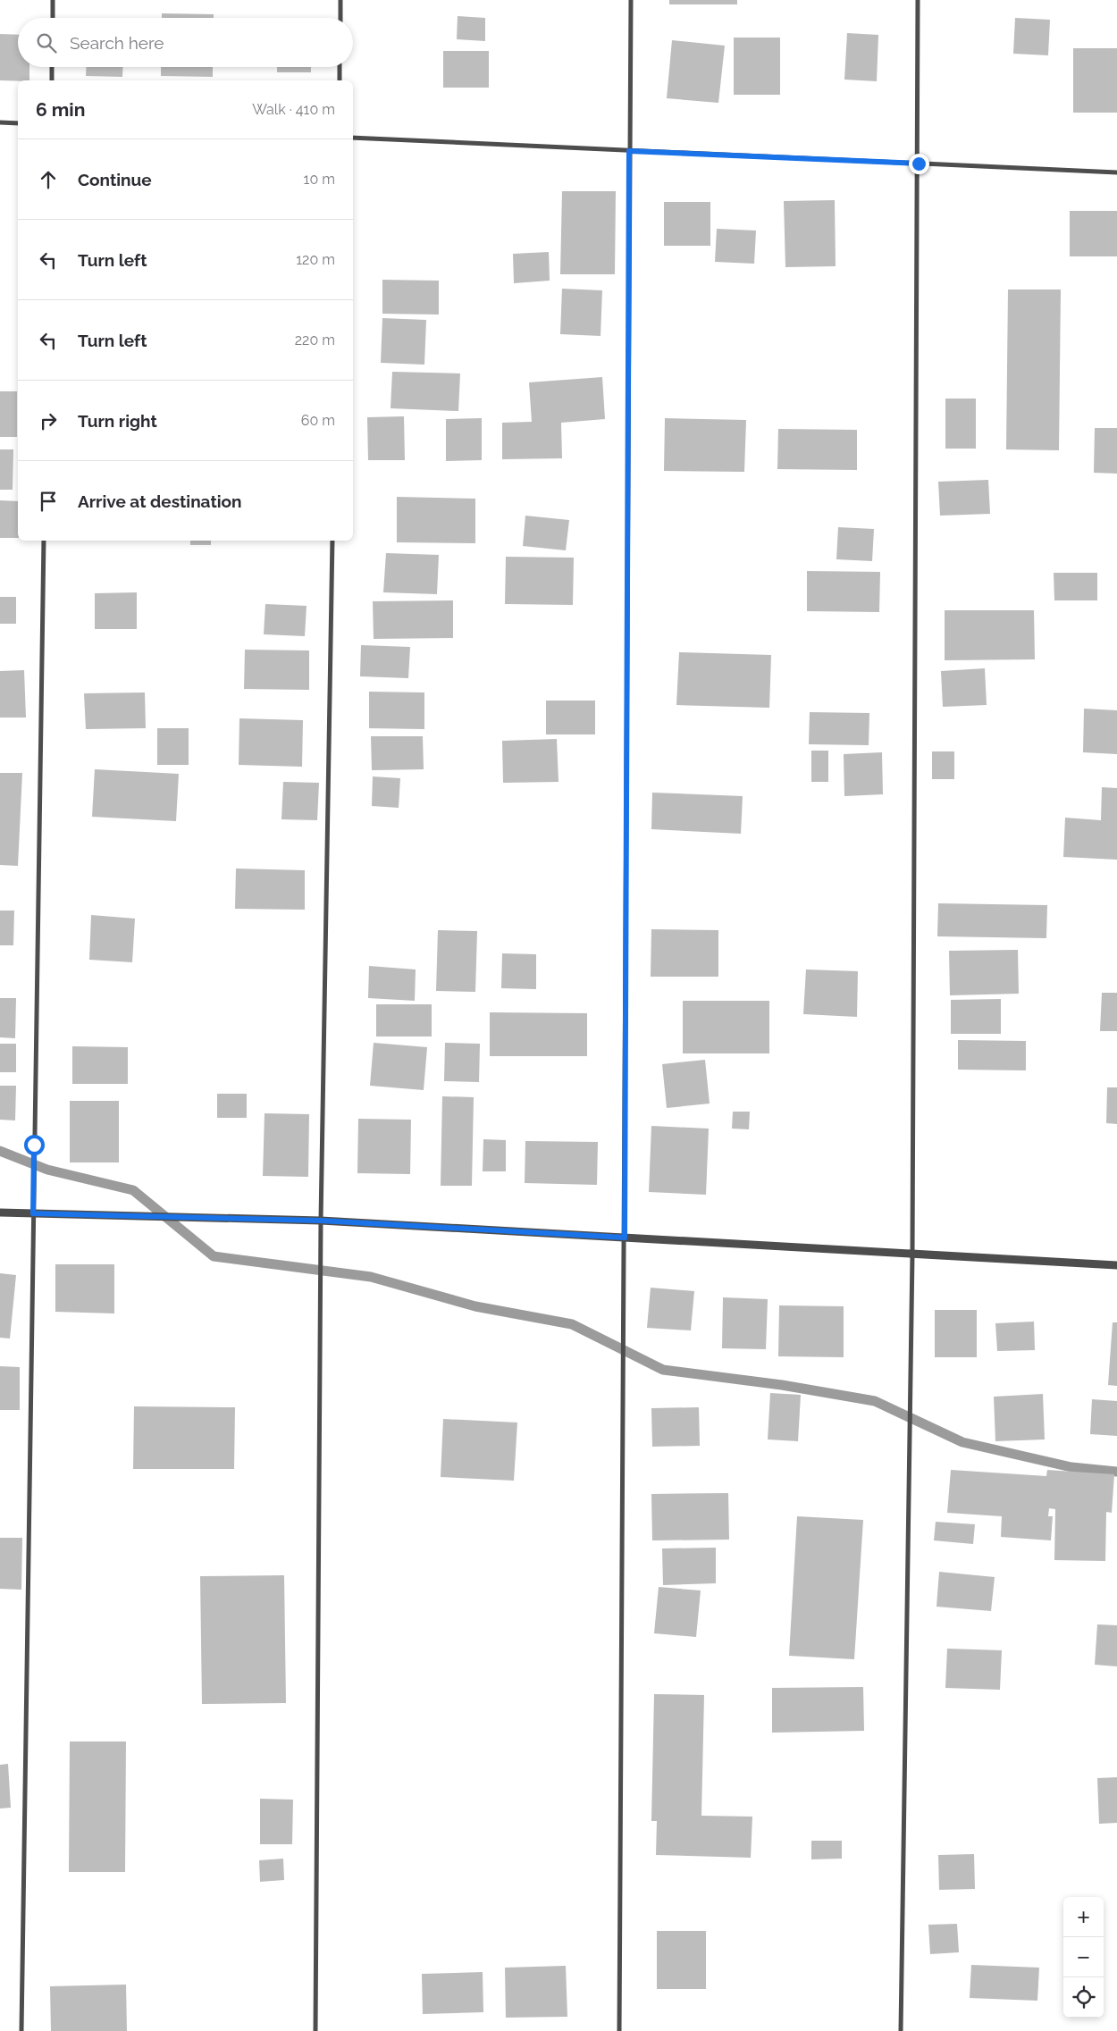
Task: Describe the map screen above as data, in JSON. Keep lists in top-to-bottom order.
{
  "page": {
    "search": "Search here",
    "heading": ["6 min", "Walk · 410 m"],
    "list": [
      ["Continue", "10 m"],
      ["Turn left", "120 m"],
      ["Turn left", "220 m"],
      ["Turn right", "60 m"],
      "Arrive at destination"
    ],
    "map_buttons": ["+", "−"]
  }
}
